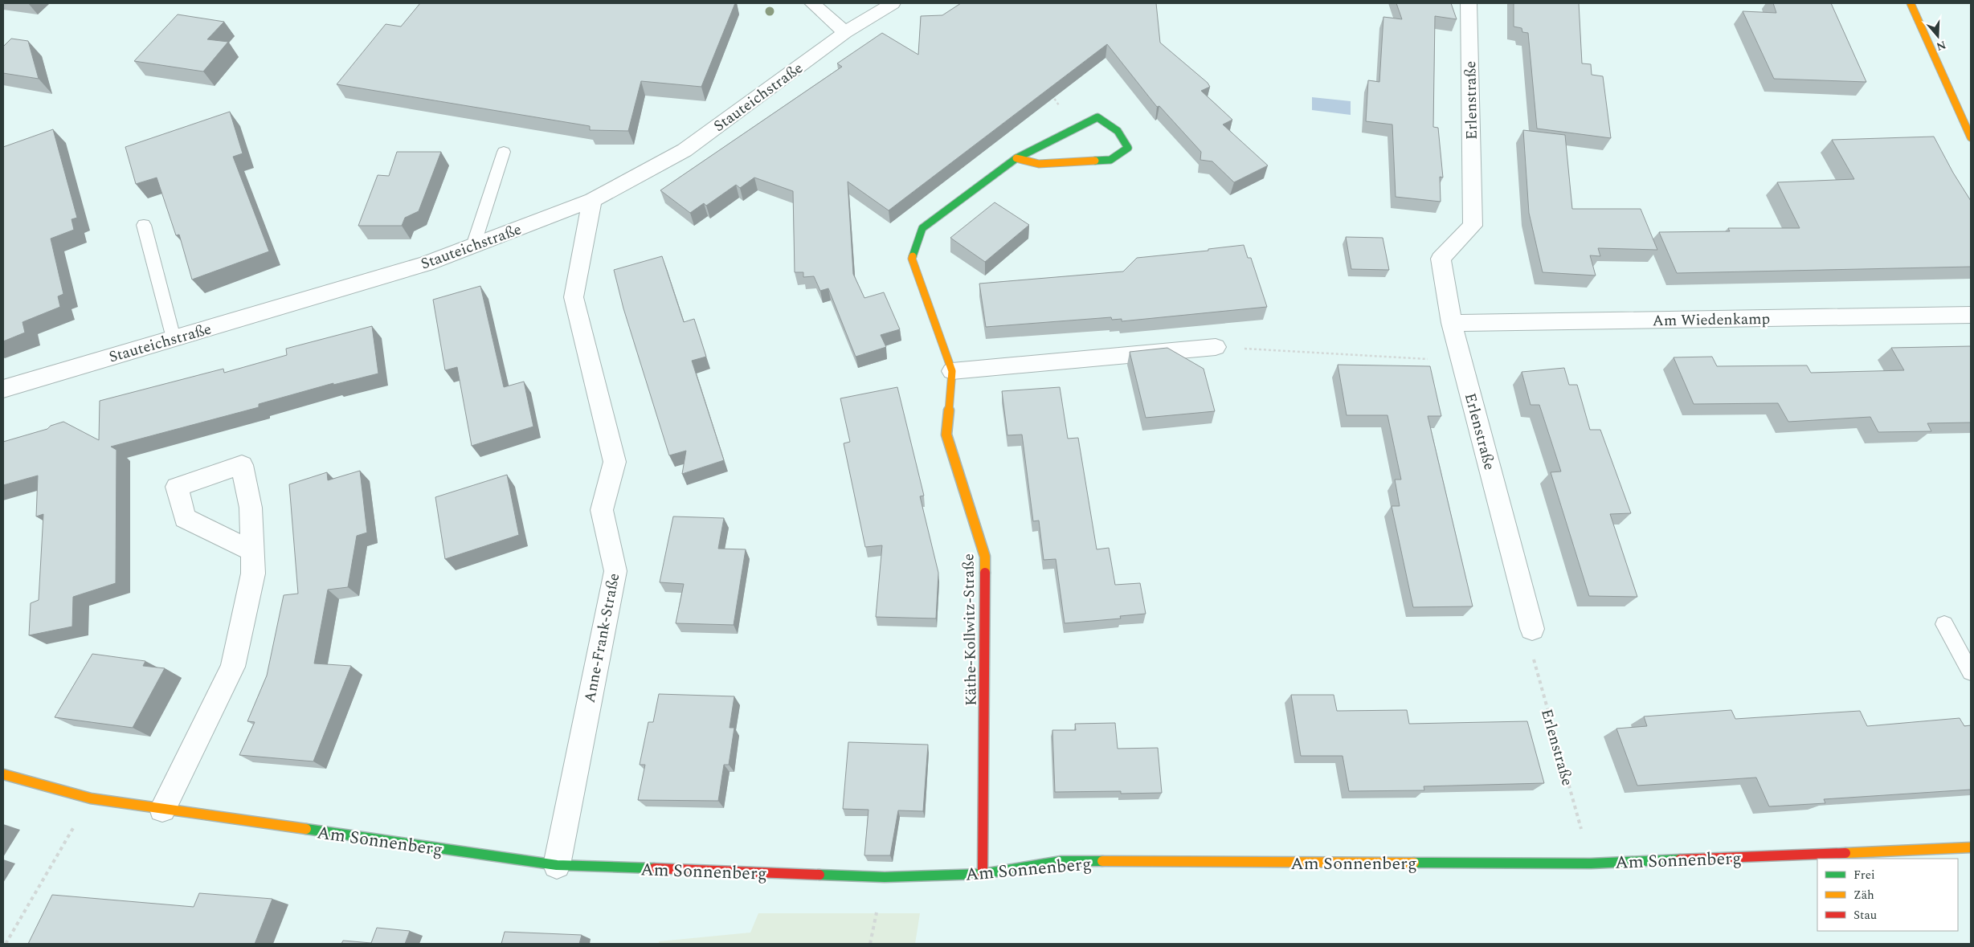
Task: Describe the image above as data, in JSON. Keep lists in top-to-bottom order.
{
  "streets": {
    "street": [
      "Stauteichstraße",
      "Erlenstraße",
      "Am Wiedenkamp",
      "Käthe-Kollwitz-Straße",
      "Anne-Frank-Straße",
      "Am Sonnenberg"
    ]
  },
  "crossings": [
    ["Stauteichstraße", "Anne-Frank-Straße"],
    ["Erlenstraße", "Am Wiedenkamp"],
    ["Erlenstraße", "Am Sonnenberg"],
    ["Käthe-Kollwitz-Straße", "Am Sonnenberg"],
    ["Anne-Frank-Straße", "Am Sonnenberg"]
  ],
  "legend": ["Frei", "Zäh", "Stau"],
  "north": "bottom"
}
